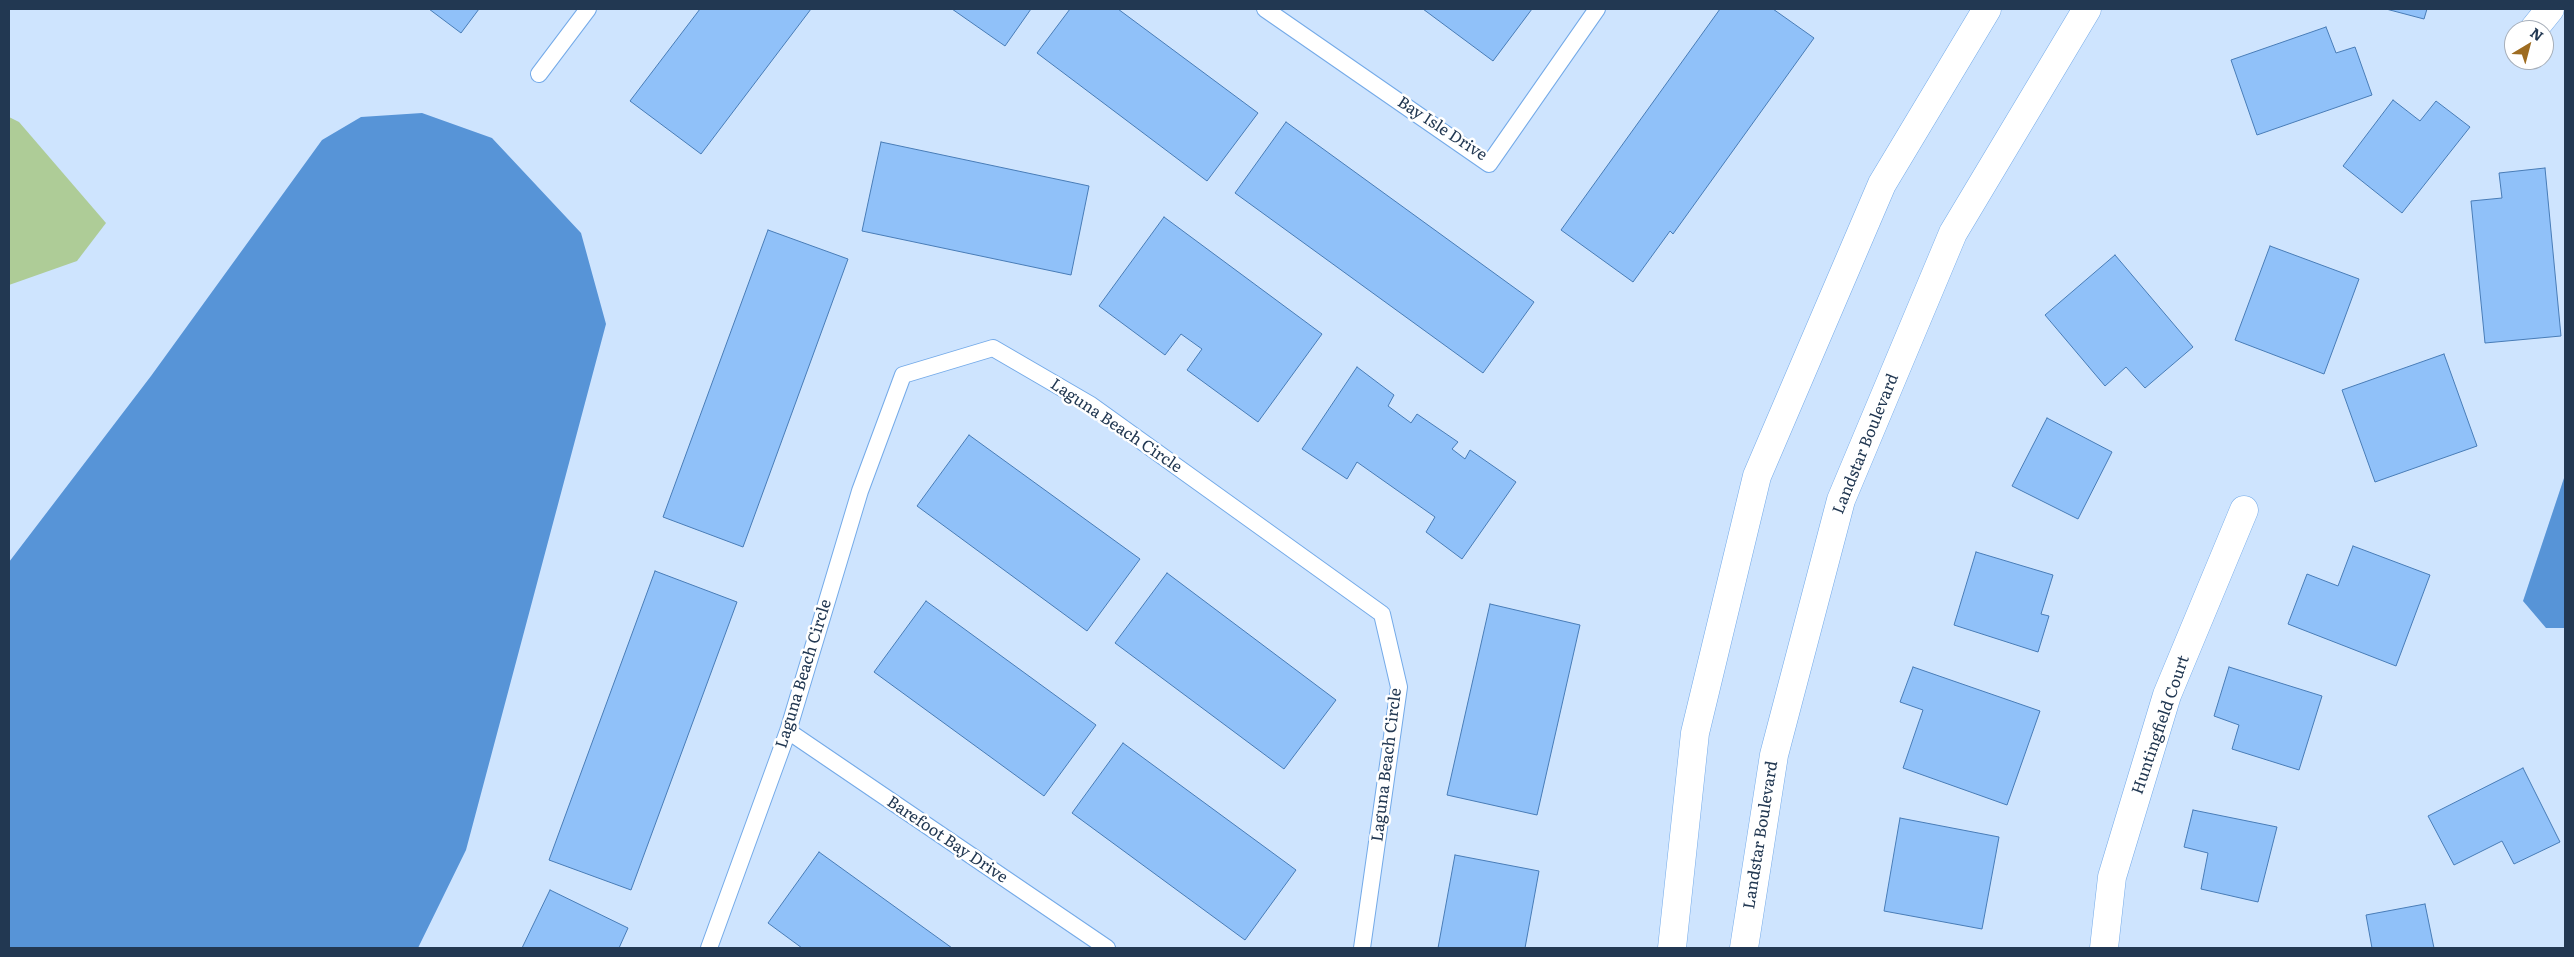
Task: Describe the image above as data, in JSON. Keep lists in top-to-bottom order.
{
  "streets": {
    "main road": ["Landstar Boulevard", "Huntingfield Court"],
    "lane": ["Bay Isle Drive", "Laguna Beach Circle", "Barefoot Bay Drive"]
  },
  "crossings": [
    ["Laguna Beach Circle", "Barefoot Bay Drive"]
  ],
  "north": "top right"
}
